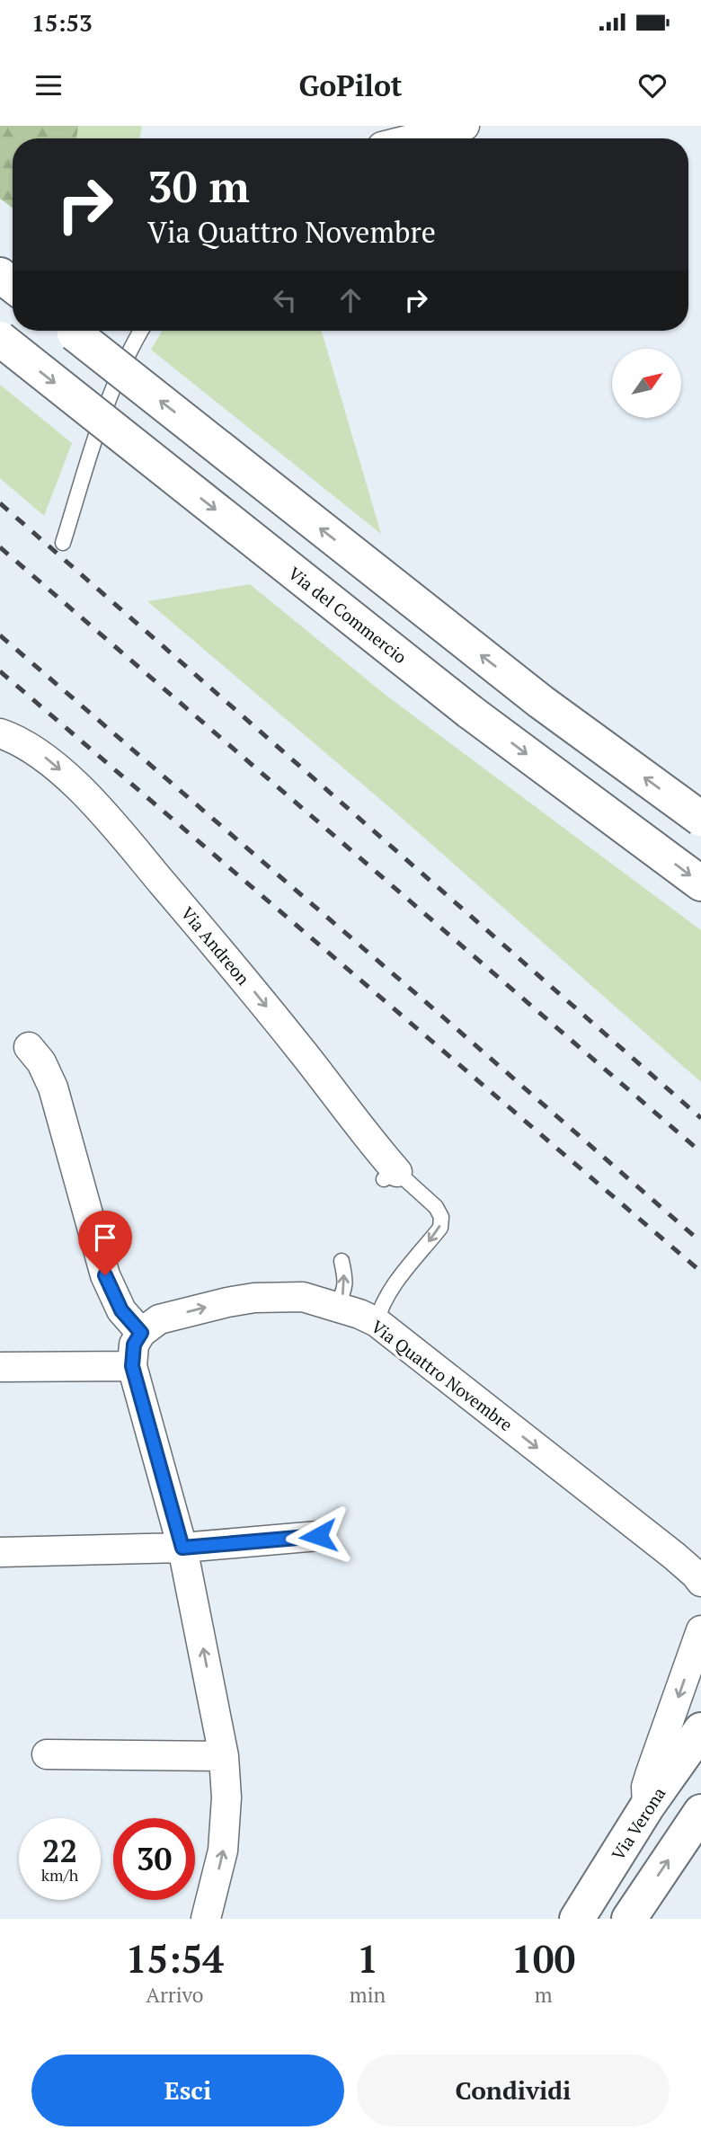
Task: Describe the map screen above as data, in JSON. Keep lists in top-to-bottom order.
{
  "streets": {
    "main road": ["Via del Commercio", "Via Verona"],
    "street": ["Via Andreon", "Via Quattro Novembre"]
  },
  "one_way": ["Via Andreon", "Via Quattro Novembre"],
  "north": "top right",
  "page": {
    "status": "15:53",
    "header": "GoPilot",
    "turn": ["30 m", "Via Quattro Novembre"],
    "speed": "22 km/h",
    "limit": "30",
    "eta": [
      "15:54",
      "Arrivo",
      "1",
      "min",
      "100",
      "m"
    ],
    "buttons": ["Esci", "Condividi"]
  }
}
